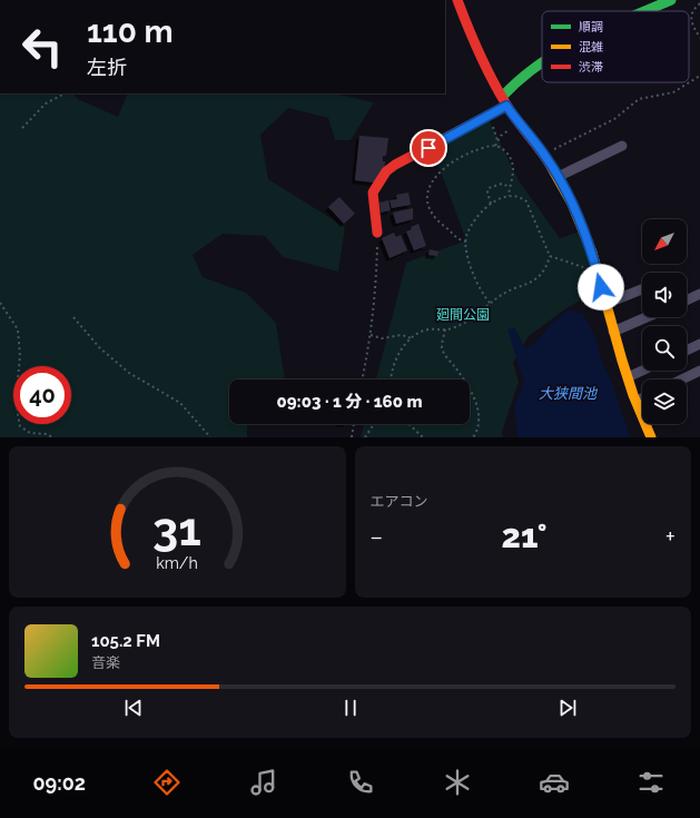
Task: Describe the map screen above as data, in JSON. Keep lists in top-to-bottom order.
{
  "water": ["大狭間池"],
  "parks": ["廻間公園"],
  "legend": ["順調", "混雑", "渋滞"],
  "north": "bottom left",
  "page": {
    "turn": ["110 m", "左折"],
    "limit": "40",
    "trip": "09:03 · 1 分 · 160 m",
    "tile": "エアコン",
    "heat": ["−", "21°", "+"],
    "song": ["105.2 FM", "音楽"],
    "tabs": "09:02",
    "gauge": ["31", "km/h"]
  }
}
